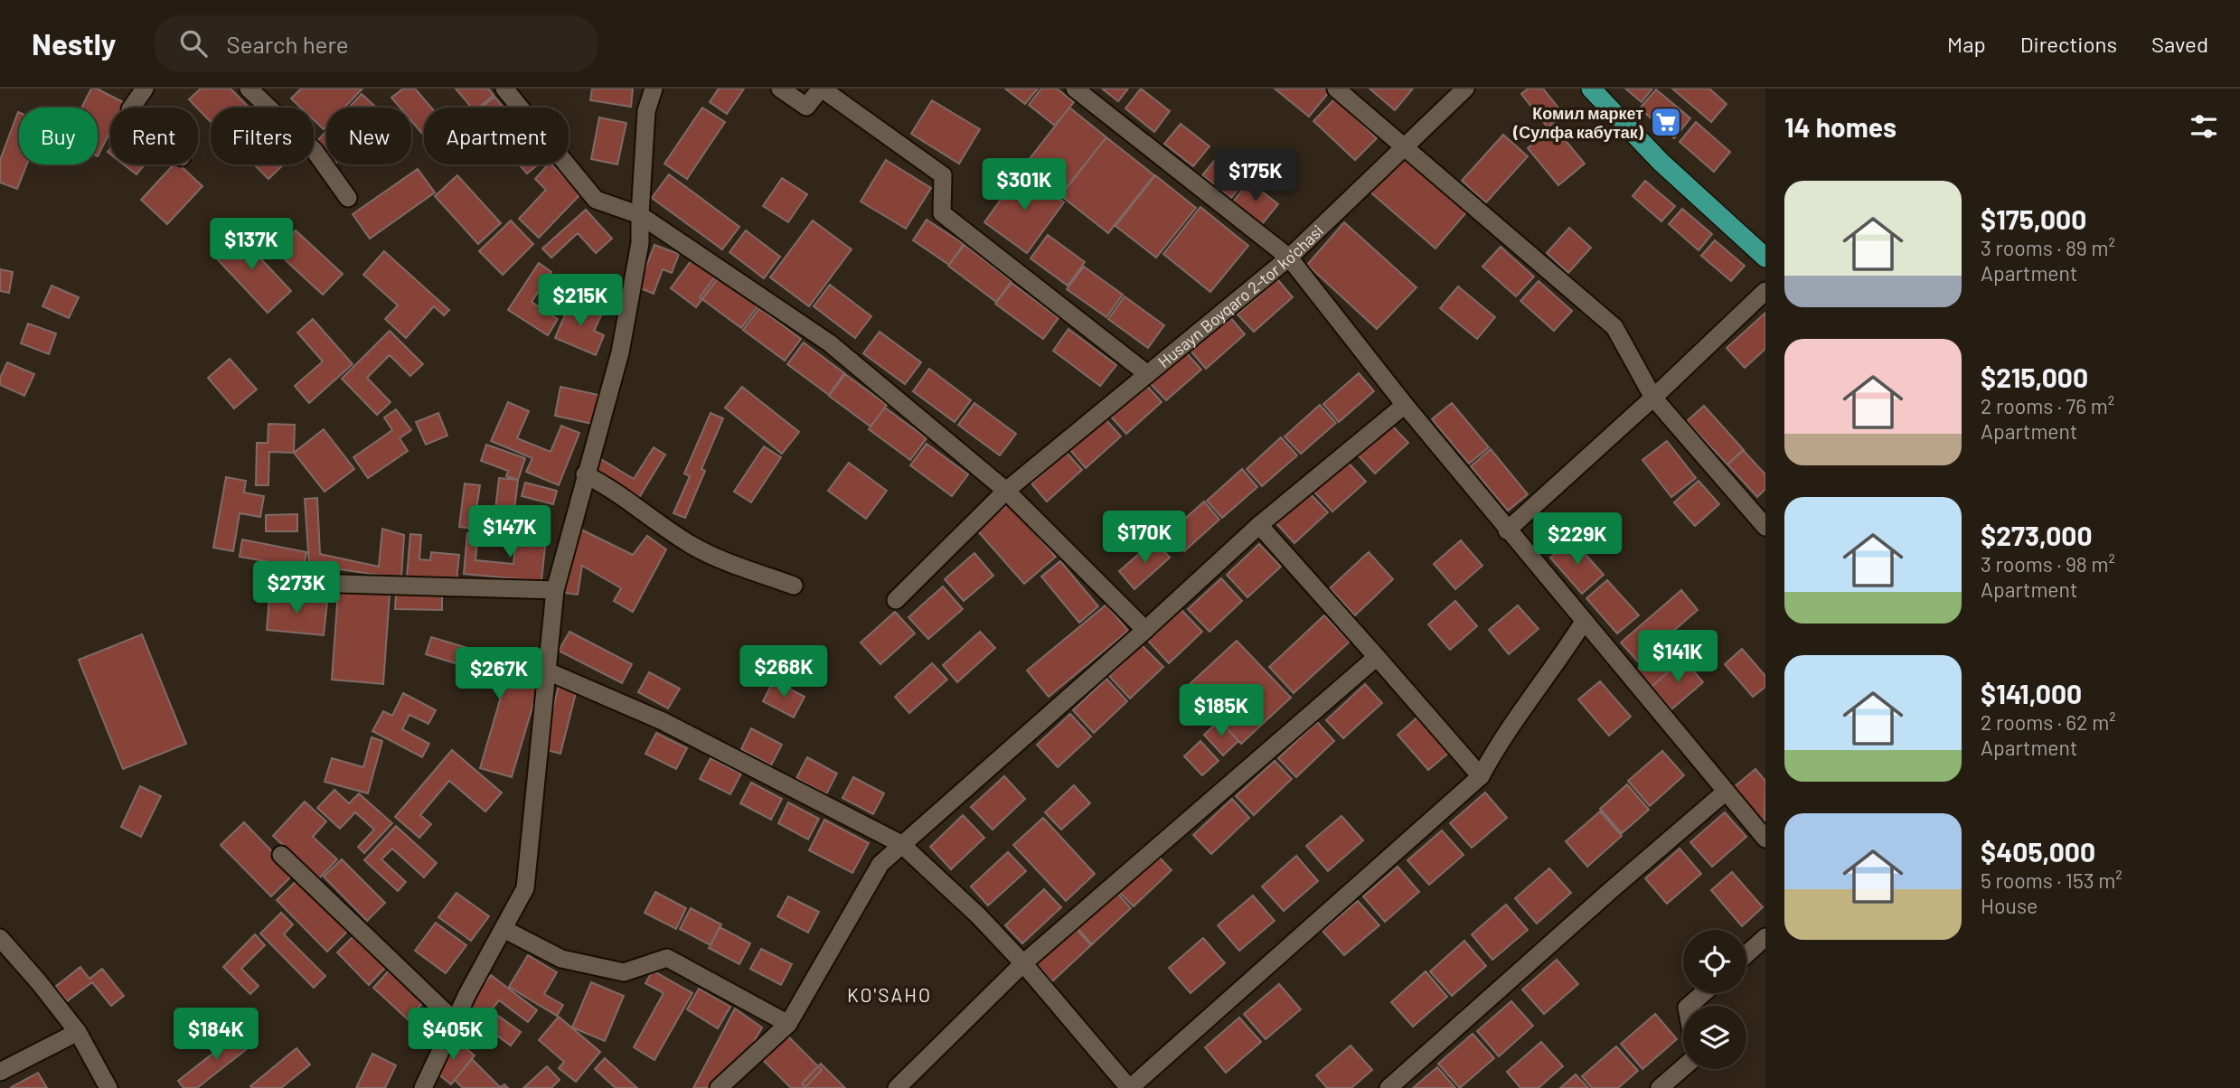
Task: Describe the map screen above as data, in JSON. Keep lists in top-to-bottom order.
{
  "streets": {
    "street": ["Husayn Boyqaro 2-tor ko'chasi"]
  },
  "districts": ["KO'SAHO"],
  "places": {
    "supermarket": ["Комил маркет (Сулфа кабутак)"]
  },
  "page": {
    "header": "Nestly",
    "search": "Search here",
    "nav": ["Map", "Directions", "Saved"],
    "heading": "14 homes",
    "chip": [
      "Buy",
      "Rent",
      "Filters",
      "New",
      "Apartment"
    ],
    "price": [
      "$175K",
      "$301K",
      "$137K",
      "$215K",
      "$147K",
      "$170K",
      "$229K",
      "$273K",
      "$141K",
      "$268K",
      "$267K",
      "$185K",
      "$184K",
      "$405K"
    ],
    "list": [
      {
        "name": "$175,000",
        "note": "3 rooms · 89 m² · Apartment"
      },
      {
        "name": "$215,000",
        "note": "2 rooms · 76 m² · Apartment"
      },
      {
        "name": "$273,000",
        "note": "3 rooms · 98 m² · Apartment"
      },
      {
        "name": "$141,000",
        "note": "2 rooms · 62 m² · Apartment"
      },
      {
        "name": "$405,000",
        "note": "5 rooms · 153 m² · House"
      }
    ]
  }
}
